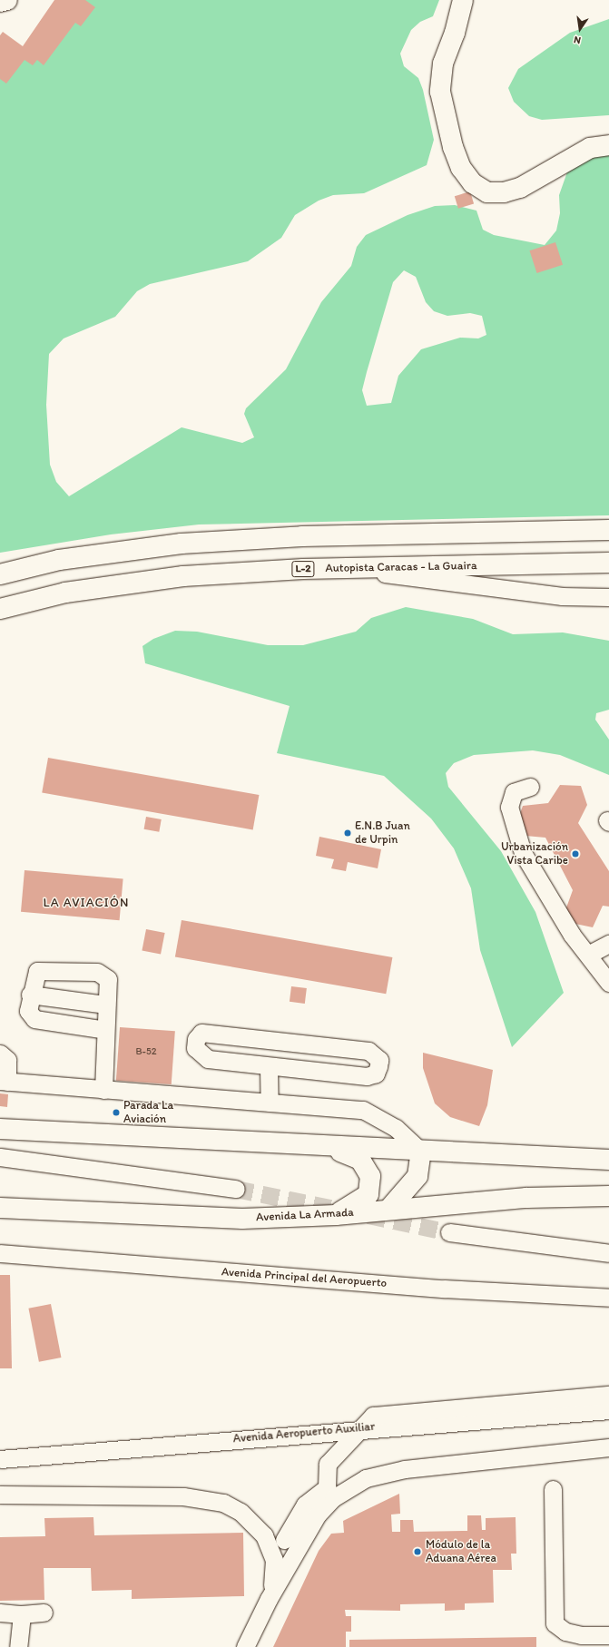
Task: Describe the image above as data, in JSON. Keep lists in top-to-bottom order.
{
  "streets": {
    "main road": ["Autopista Caracas - La Guaira", "L-2", "Avenida La Armada"],
    "street": ["Avenida Principal del Aeropuerto", "Avenida Aeropuerto Auxiliar"]
  },
  "districts": ["LA AVIACIÓN"],
  "places": [
    "E.N.B Juan de Urpin",
    "Urbanización Vista Caribe",
    "Parada La Aviación",
    "Módulo de la Aduana Aérea"
  ],
  "house_numbers": ["B-52"],
  "north": "bottom"
}
